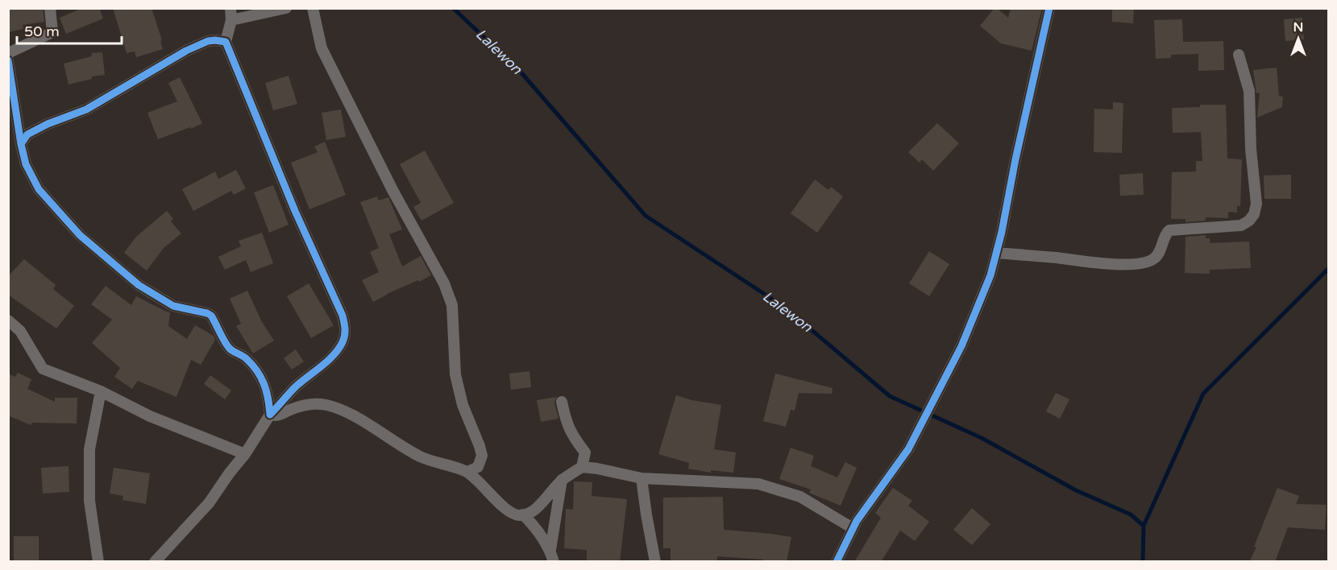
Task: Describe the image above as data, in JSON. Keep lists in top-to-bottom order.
{
  "water": ["Lalewon"],
  "scale_bar": "50 m",
  "north": "top"
}
